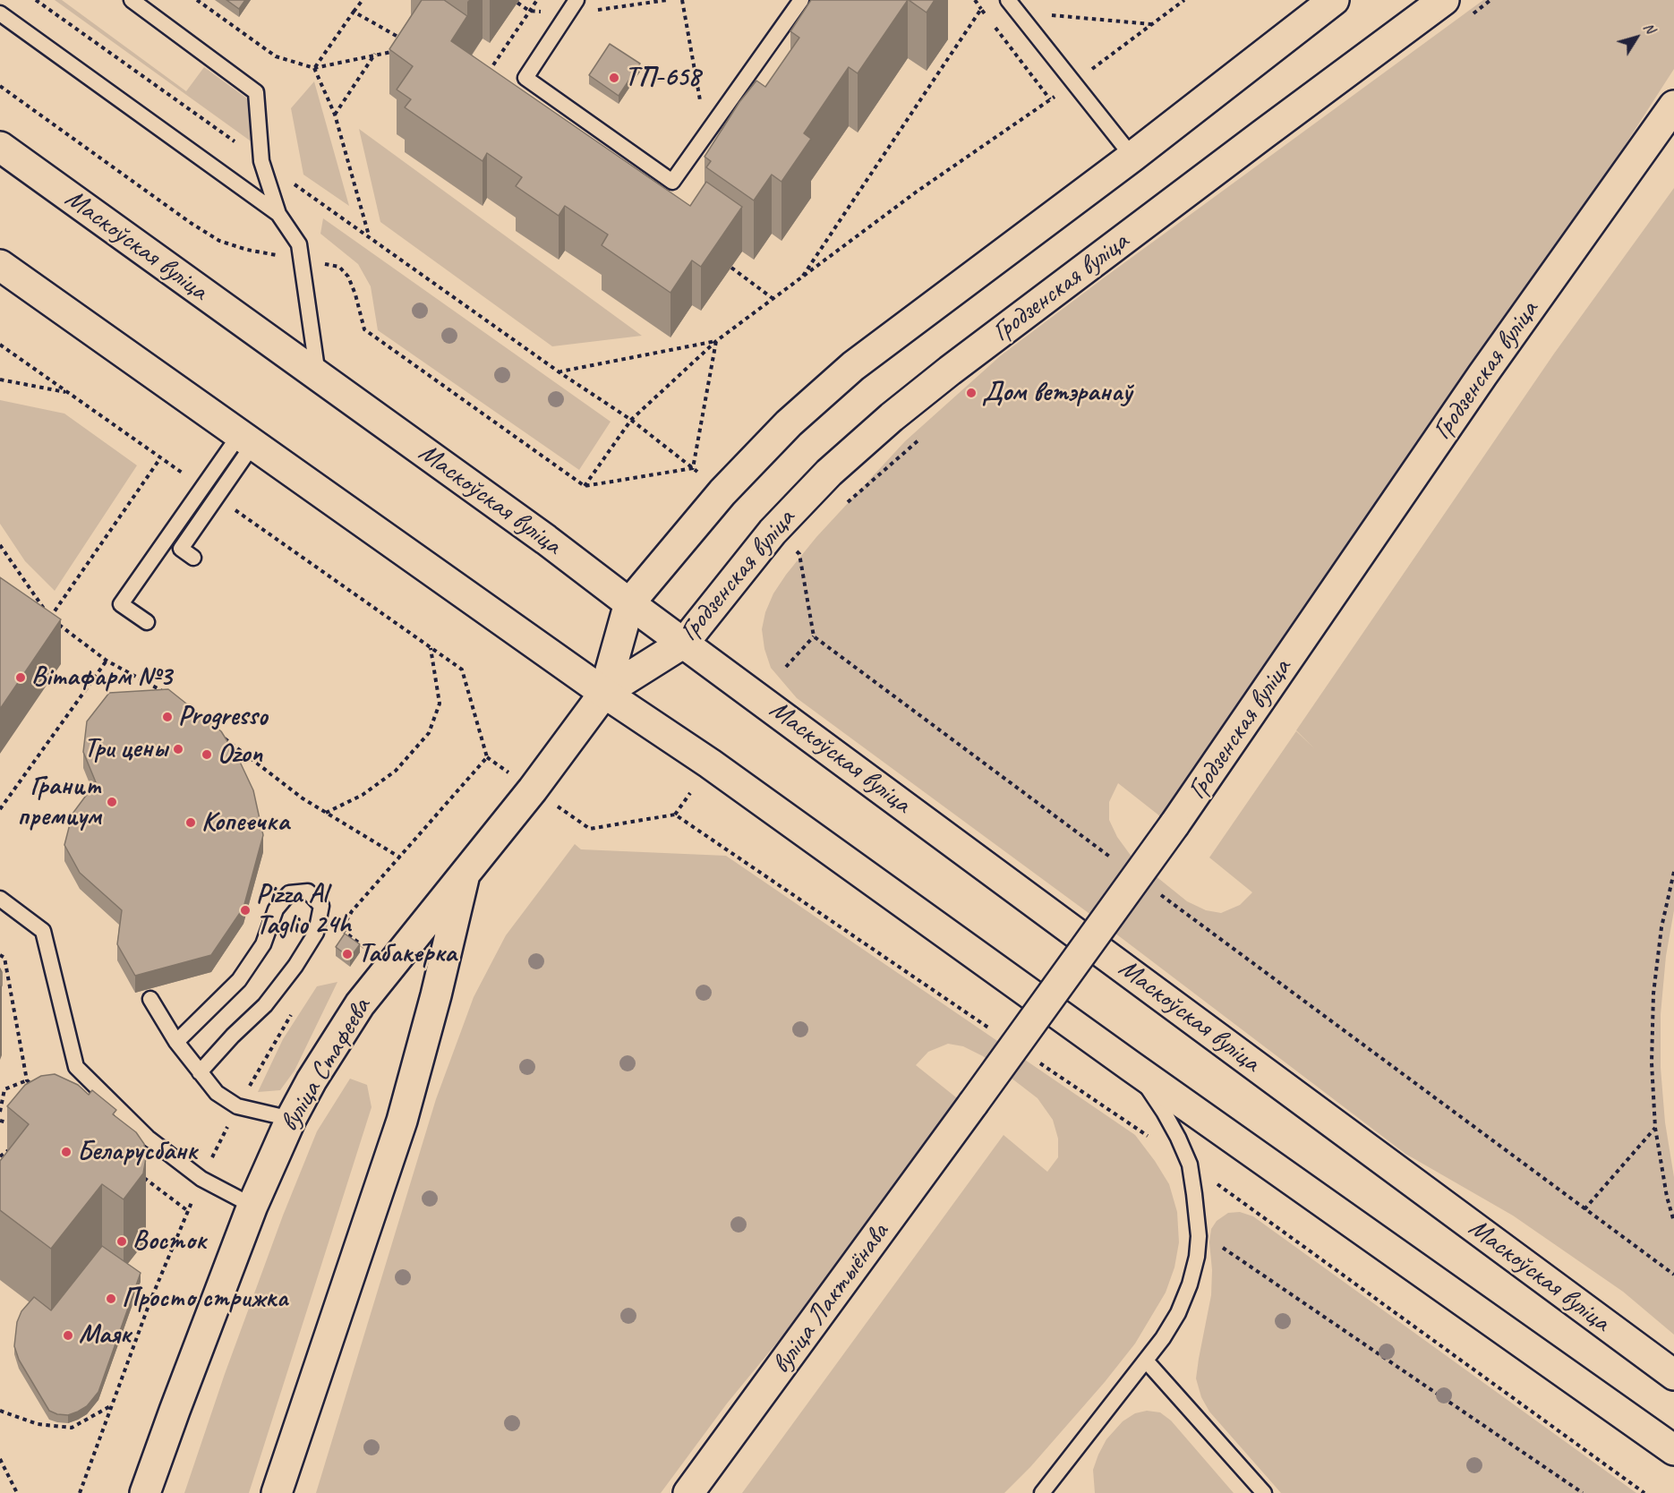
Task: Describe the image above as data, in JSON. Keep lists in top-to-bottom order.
{
  "streets": {
    "main road": [
      "Маскоўская вуліца",
      "Гродзенская вуліца",
      "вуліца Стафеева",
      "вуліца Лактыёнава"
    ]
  },
  "crossings": [
    ["Маскоўская вуліца", "Гродзенская вуліца"],
    ["Гродзенская вуліца", "вуліца Стафеева"],
    ["Гродзенская вуліца", "вуліца Лактыёнава"]
  ],
  "places": [
    "ТП-658",
    "Дом ветэранаў",
    "Вітафарм №3",
    "Progresso",
    "Три цены",
    "Ozon",
    "Гранит премиум",
    "Копеечка",
    "Pizza Al Taglio 24h",
    "Табакерка",
    "Беларусбанк",
    "Восток",
    "Просто стрижка",
    "Маяк"
  ],
  "north": "top right"
}
